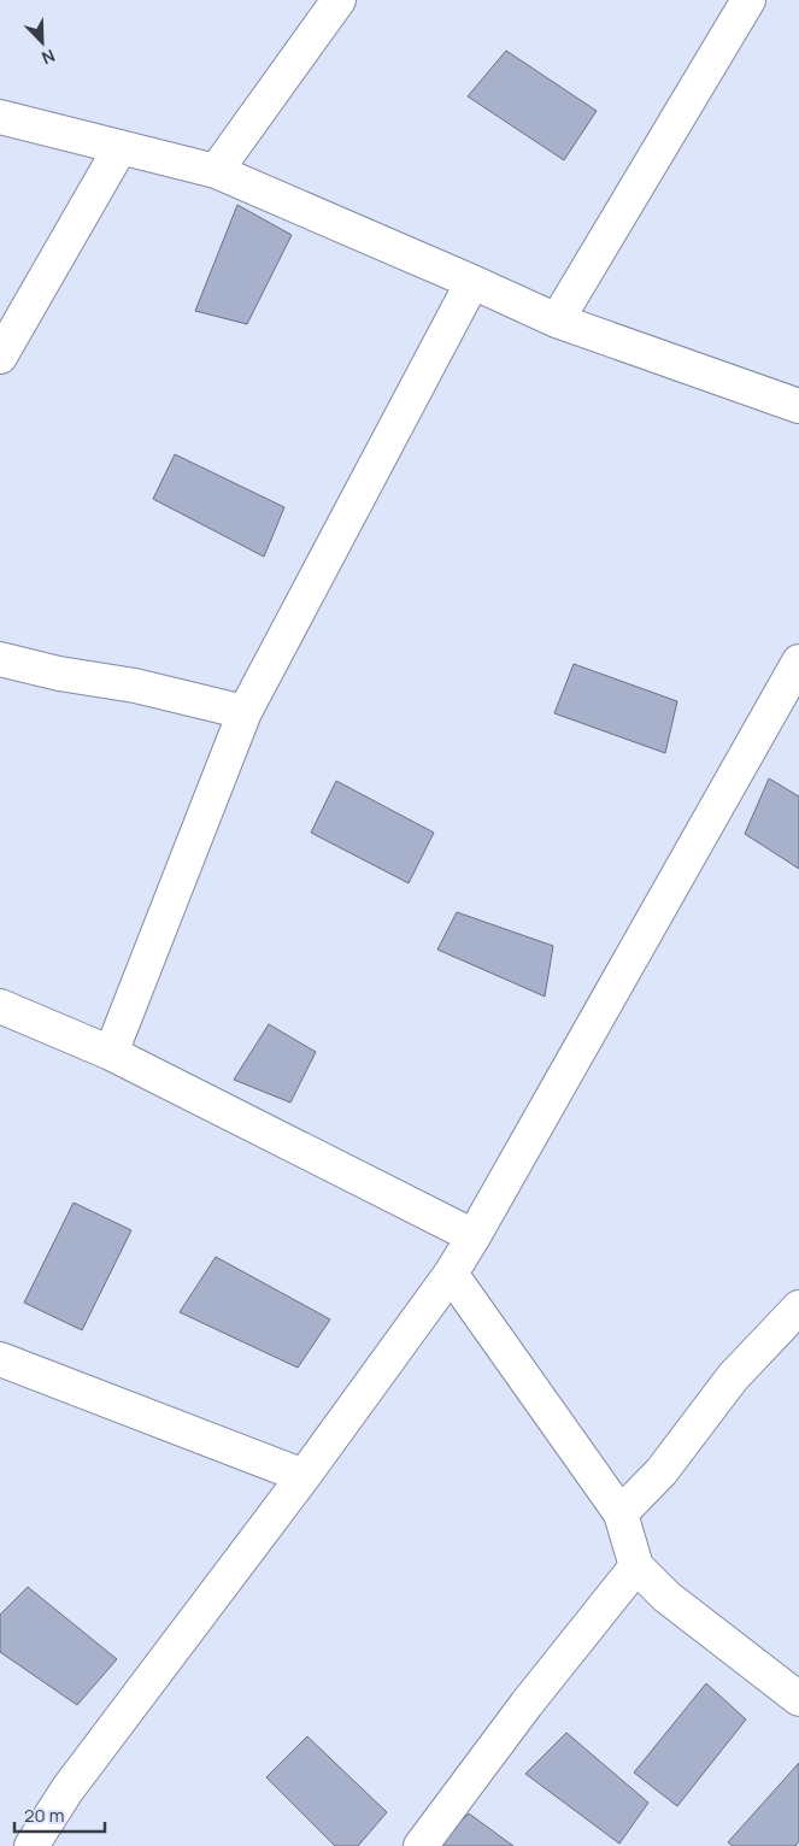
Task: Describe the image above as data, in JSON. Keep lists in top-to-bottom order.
{
  "scale_bar": "20 m",
  "north": "bottom right"
}
